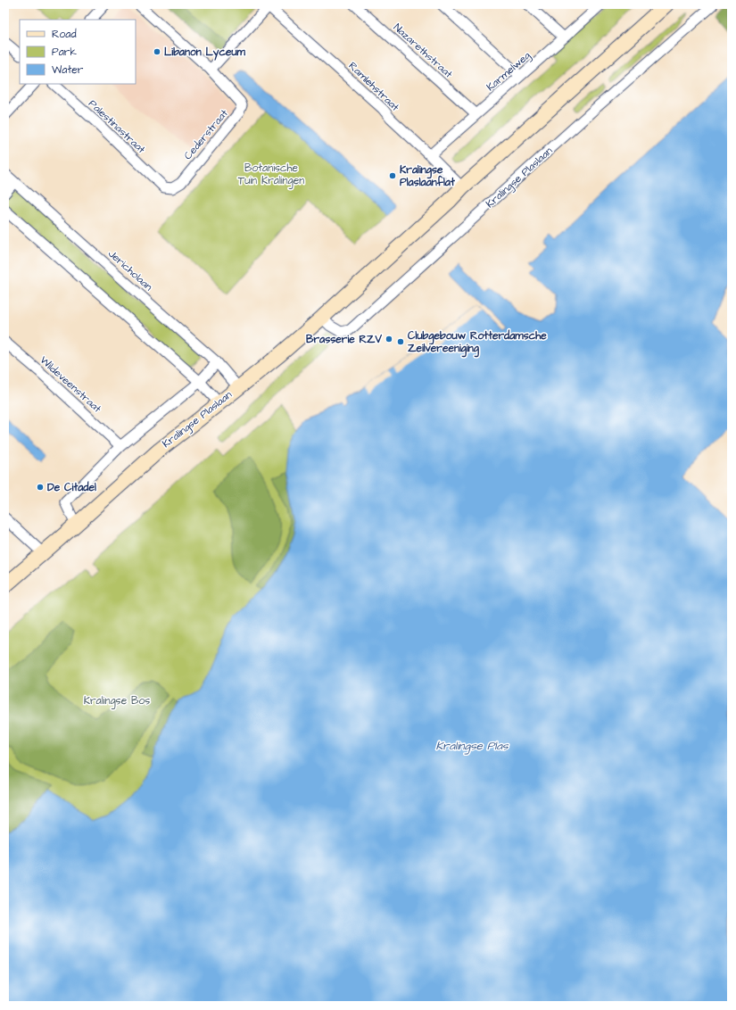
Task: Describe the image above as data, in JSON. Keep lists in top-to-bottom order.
{
  "streets": {
    "main road": ["Kralingse Plaslaan"],
    "street": [
      "Nazarethstraat",
      "Karmelweg",
      "Ramlehstraat",
      "Palestinastraat",
      "Cederstraat",
      "Jericholaan",
      "Wildeveenstraat"
    ]
  },
  "crossings": [
    ["Nazarethstraat", "Karmelweg"],
    ["Karmelweg", "Ramlehstraat"],
    ["Ramlehstraat", "Kralingse Plaslaan"],
    ["Palestinastraat", "Cederstraat"],
    ["Kralingse Plaslaan", "Jericholaan"]
  ],
  "water": ["Kralingse Plas"],
  "parks": ["Botanische Tuin Kralingen", "Kralingse Bos"],
  "places": [
    "Libanon Lyceum",
    "Kralingse Plaslaanflat",
    "Brasserie RZV",
    "Clubgebouw Rotterdamsche Zeilvereeniging",
    "De Citadel"
  ],
  "legend": ["Road", "Park", "Water"]
}
